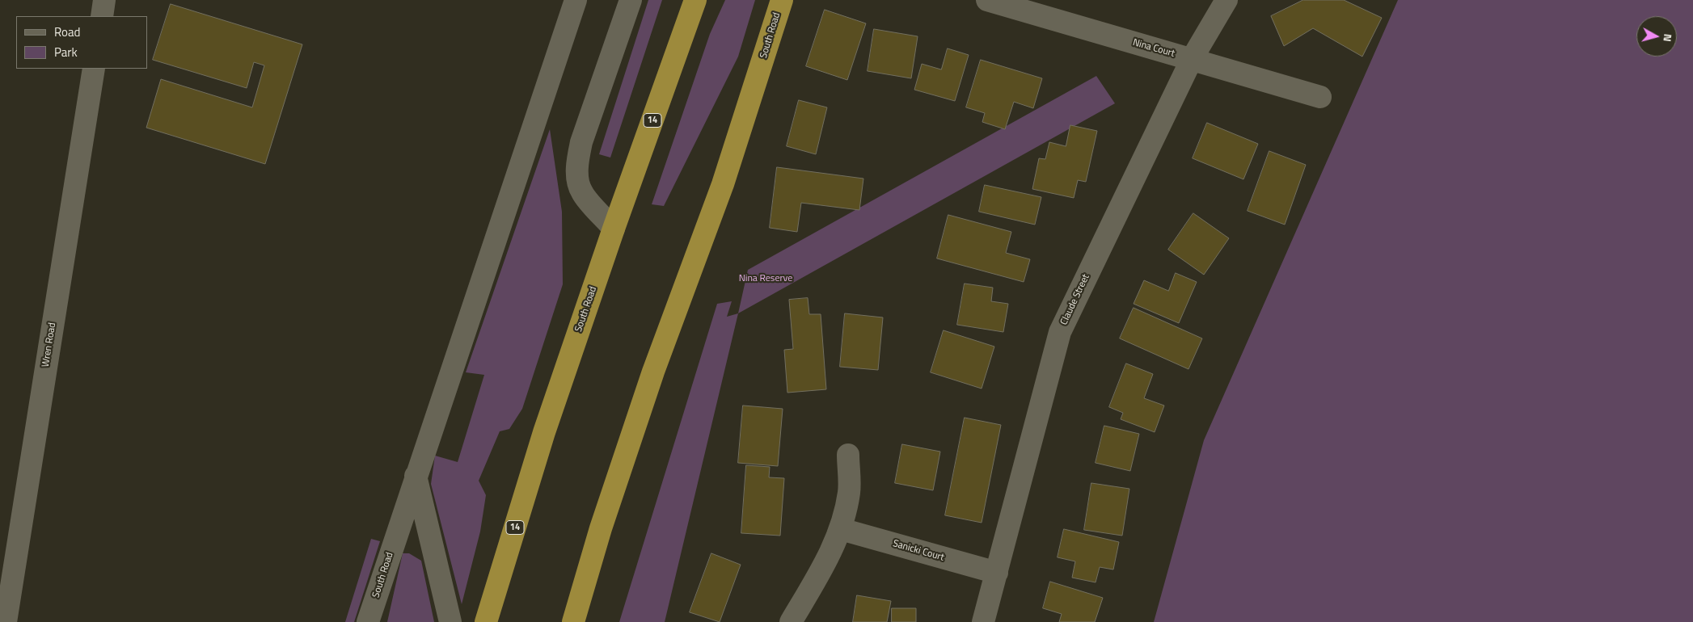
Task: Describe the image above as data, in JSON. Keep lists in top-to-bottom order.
{
  "streets": {
    "highway": ["South Road", "14"],
    "street": [
      "Nina Court",
      "Claude Street",
      "Wren Road",
      "Sanicki Court"
    ]
  },
  "crossings": [
    ["Nina Court", "Claude Street"],
    ["Claude Street", "Sanicki Court"]
  ],
  "parks": ["Nina Reserve"],
  "legend": ["Road", "Park"],
  "north": "right"
}
